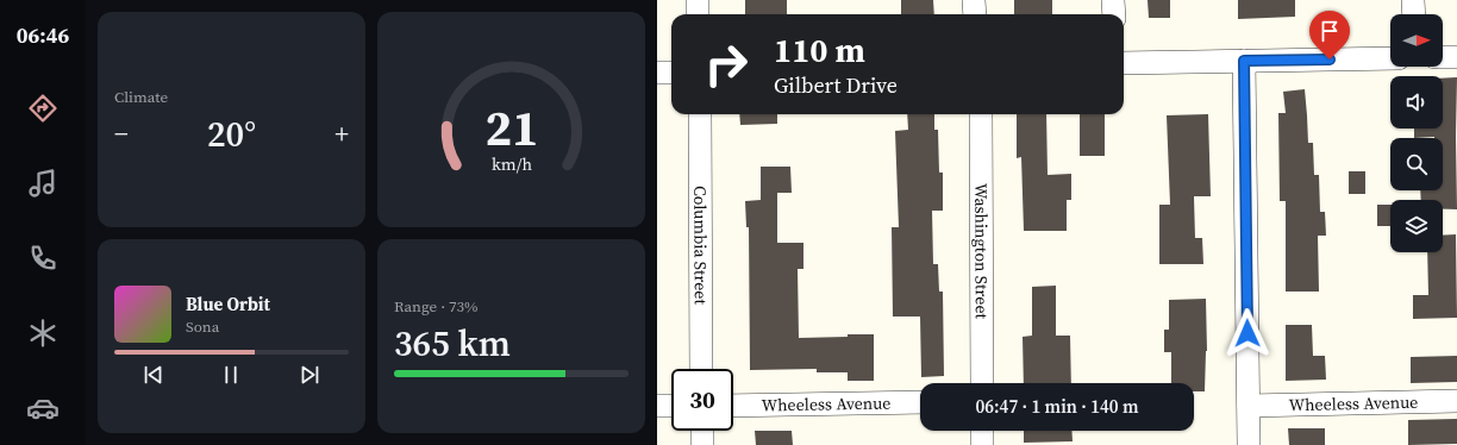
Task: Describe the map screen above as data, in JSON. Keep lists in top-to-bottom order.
{
  "streets": {
    "street": ["Columbia Street", "Washington Street", "Wheeless Avenue"]
  },
  "north": "right",
  "page": {
    "tabs": "06:46",
    "tile": [
      "Climate",
      ["Range · 73%", "365 km"]
    ],
    "turn": ["110 m", "Gilbert Drive"],
    "heat": ["−", "20°", "+"],
    "song": ["Blue Orbit", "Sona"],
    "limit": "30",
    "trip": "06:47 · 1 min · 140 m",
    "gauge": ["21", "km/h"]
  }
}
